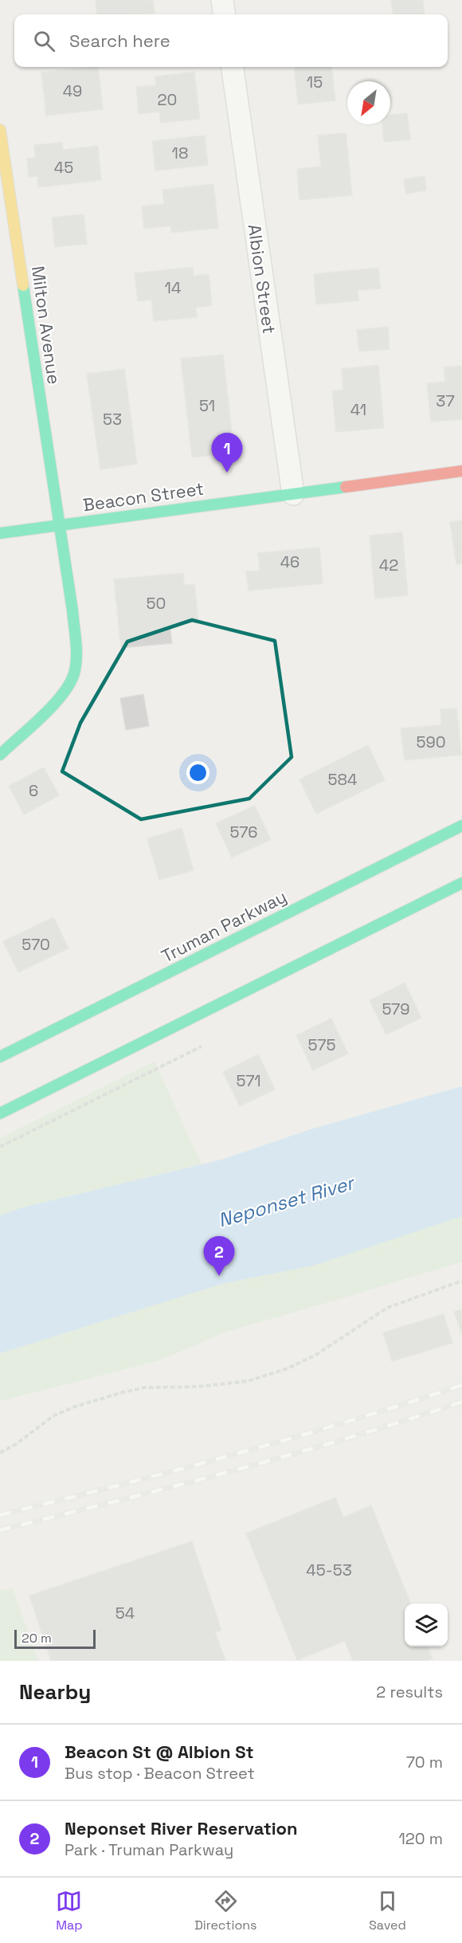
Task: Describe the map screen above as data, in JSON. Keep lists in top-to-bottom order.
{
  "streets": {
    "street": [
      "Albion Street",
      "Milton Avenue",
      "Beacon Street",
      "Truman Parkway"
    ]
  },
  "crossings": [
    ["Albion Street", "Beacon Street"],
    ["Milton Avenue", "Beacon Street"]
  ],
  "water": ["Neponset River"],
  "house_numbers": [
    "15",
    "49",
    "20",
    "18",
    "45",
    "14",
    "37",
    "51",
    "41",
    "53",
    "46",
    "42",
    "50",
    "590",
    "584",
    "6",
    "576",
    "570",
    "579",
    "575",
    "571",
    "45-53",
    "54"
  ],
  "scale_bar": "20 m",
  "north": "bottom left",
  "page": {
    "search": "Search here",
    "pins": ["1", "2"],
    "scale": "20 m",
    "heading": ["Nearby", "2 results"],
    "list": [
      {
        "mark": "1",
        "name": "Beacon St @ Albion St",
        "note": "Bus stop · Beacon Street",
        "value": "70 m"
      },
      {
        "mark": "2",
        "name": "Neponset River Reservation",
        "note": "Park · Truman Parkway",
        "value": "120 m"
      }
    ],
    "nav": ["Map", "Directions", "Saved"]
  }
}
